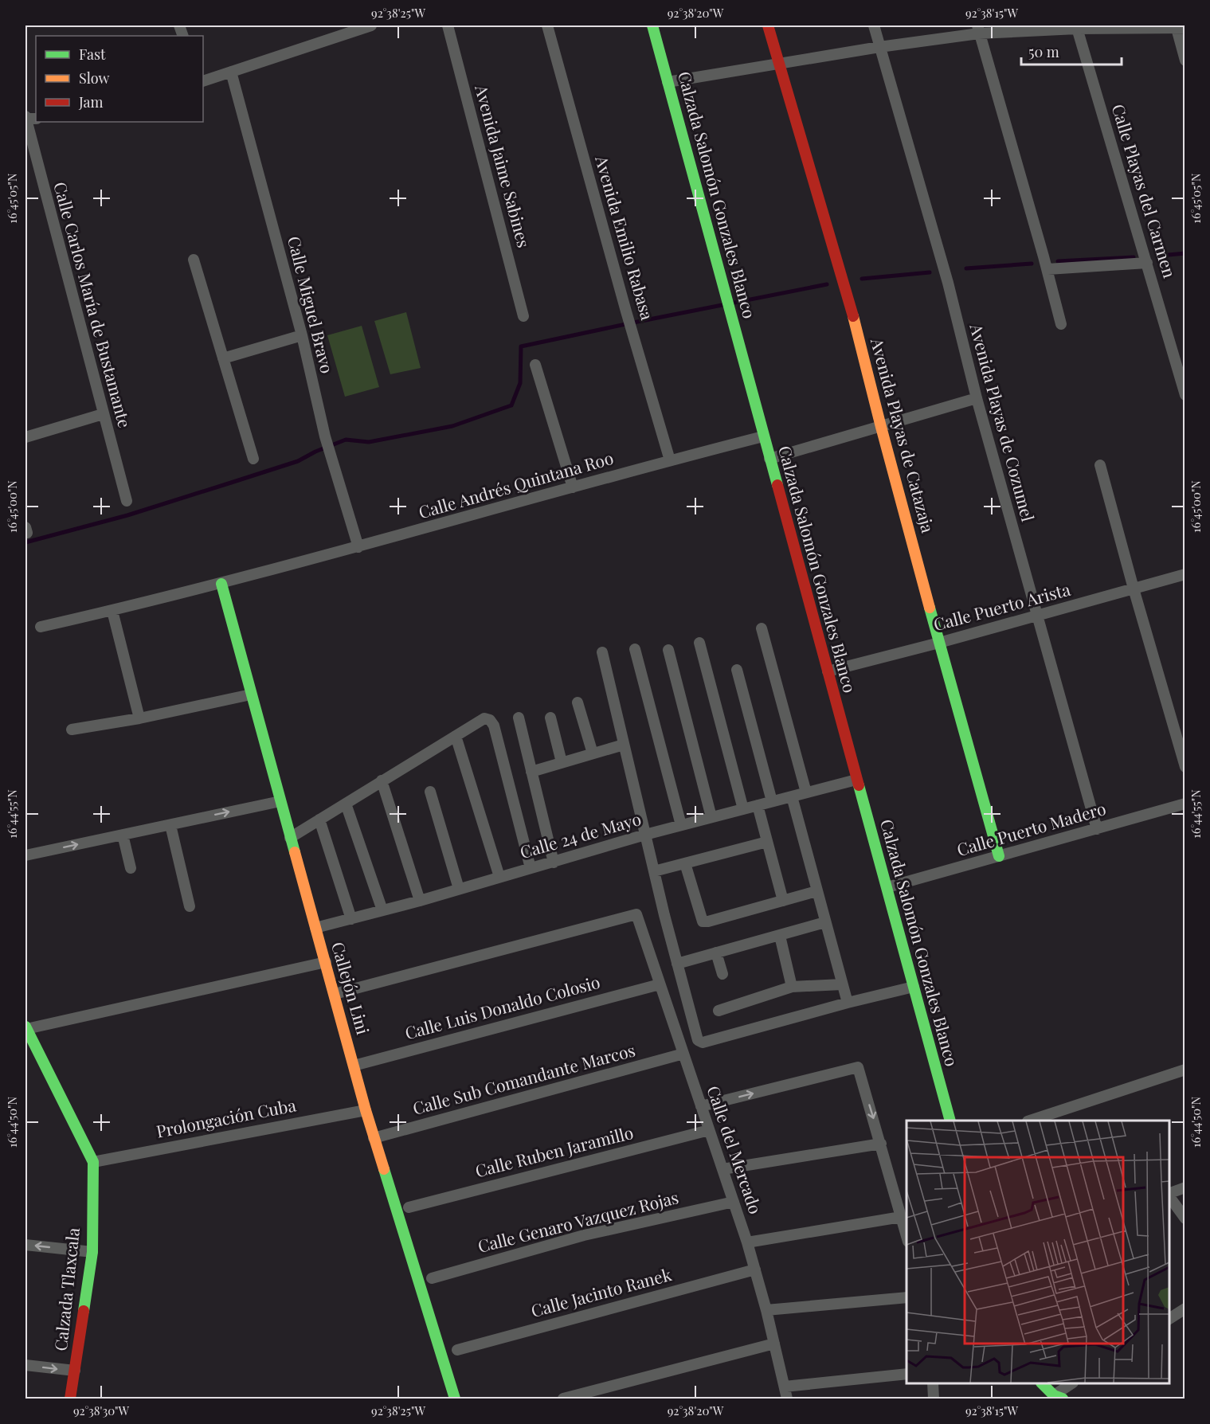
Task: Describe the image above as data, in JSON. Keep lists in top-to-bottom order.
{
  "streets": {
    "street": [
      "Avenida Jaime Sabines",
      "Calle Playas del Carmen",
      "Calzada Salomón Gonzales Blanco",
      "Avenida Emilio Rabasa",
      "Calle Carlos María de Bustamante",
      "Calle Miguel Bravo",
      "Avenida Playas de Cozumel",
      "Avenida Playas de Catazaja",
      "Calle Andrés Quintana Roo",
      "Calle Puerto Arista",
      "Calle Puerto Madero",
      "Calle 24 de Mayo",
      "Callejón Lini",
      "Calle Luis Donaldo Colosio",
      "Calle Sub Comandante Marcos",
      "Prolongación Cuba",
      "Calle del Mercado",
      "Calle Ruben Jaramillo",
      "Calle Genaro Vazquez Rojas",
      "Calzada Tlaxcala",
      "Calle Jacinto Ranek"
    ]
  },
  "crossings": [
    ["Calzada Salomón Gonzales Blanco", "Calle Andrés Quintana Roo"],
    ["Calzada Salomón Gonzales Blanco", "Calle Puerto Arista"],
    ["Calzada Salomón Gonzales Blanco", "Calle Puerto Madero"],
    ["Calzada Salomón Gonzales Blanco", "Calle 24 de Mayo"],
    ["Avenida Emilio Rabasa", "Calle Andrés Quintana Roo"],
    ["Calle Miguel Bravo", "Calle Andrés Quintana Roo"],
    ["Avenida Playas de Cozumel", "Calle Puerto Arista"],
    ["Avenida Playas de Cozumel", "Calle Puerto Madero"],
    ["Avenida Playas de Catazaja", "Calle Puerto Arista"],
    ["Avenida Playas de Catazaja", "Calle Puerto Madero"],
    ["Calle Andrés Quintana Roo", "Callejón Lini"],
    ["Calle 24 de Mayo", "Callejón Lini"],
    ["Callejón Lini", "Calle Luis Donaldo Colosio"],
    ["Callejón Lini", "Calle Sub Comandante Marcos"],
    ["Callejón Lini", "Prolongación Cuba"],
    ["Callejón Lini", "Calle del Mercado"],
    ["Calle Luis Donaldo Colosio", "Calle del Mercado"],
    ["Calle Sub Comandante Marcos", "Calle del Mercado"],
    ["Prolongación Cuba", "Calzada Tlaxcala"],
    ["Calle del Mercado", "Calle Ruben Jaramillo"],
    ["Calle del Mercado", "Calle Genaro Vazquez Rojas"],
    ["Calle del Mercado", "Calle Jacinto Ranek"]
  ],
  "legend": ["Fast", "Slow", "Jam"],
  "scale_bar": "50 m",
  "coordinates": [
    "92°38'25\"W",
    "92°38'20\"W",
    "92°38'15\"W",
    "16°45'05\"N",
    "16°45'00\"N",
    "16°44'55\"N",
    "16°44'50\"N",
    "92°38'30\"W"
  ]
}
